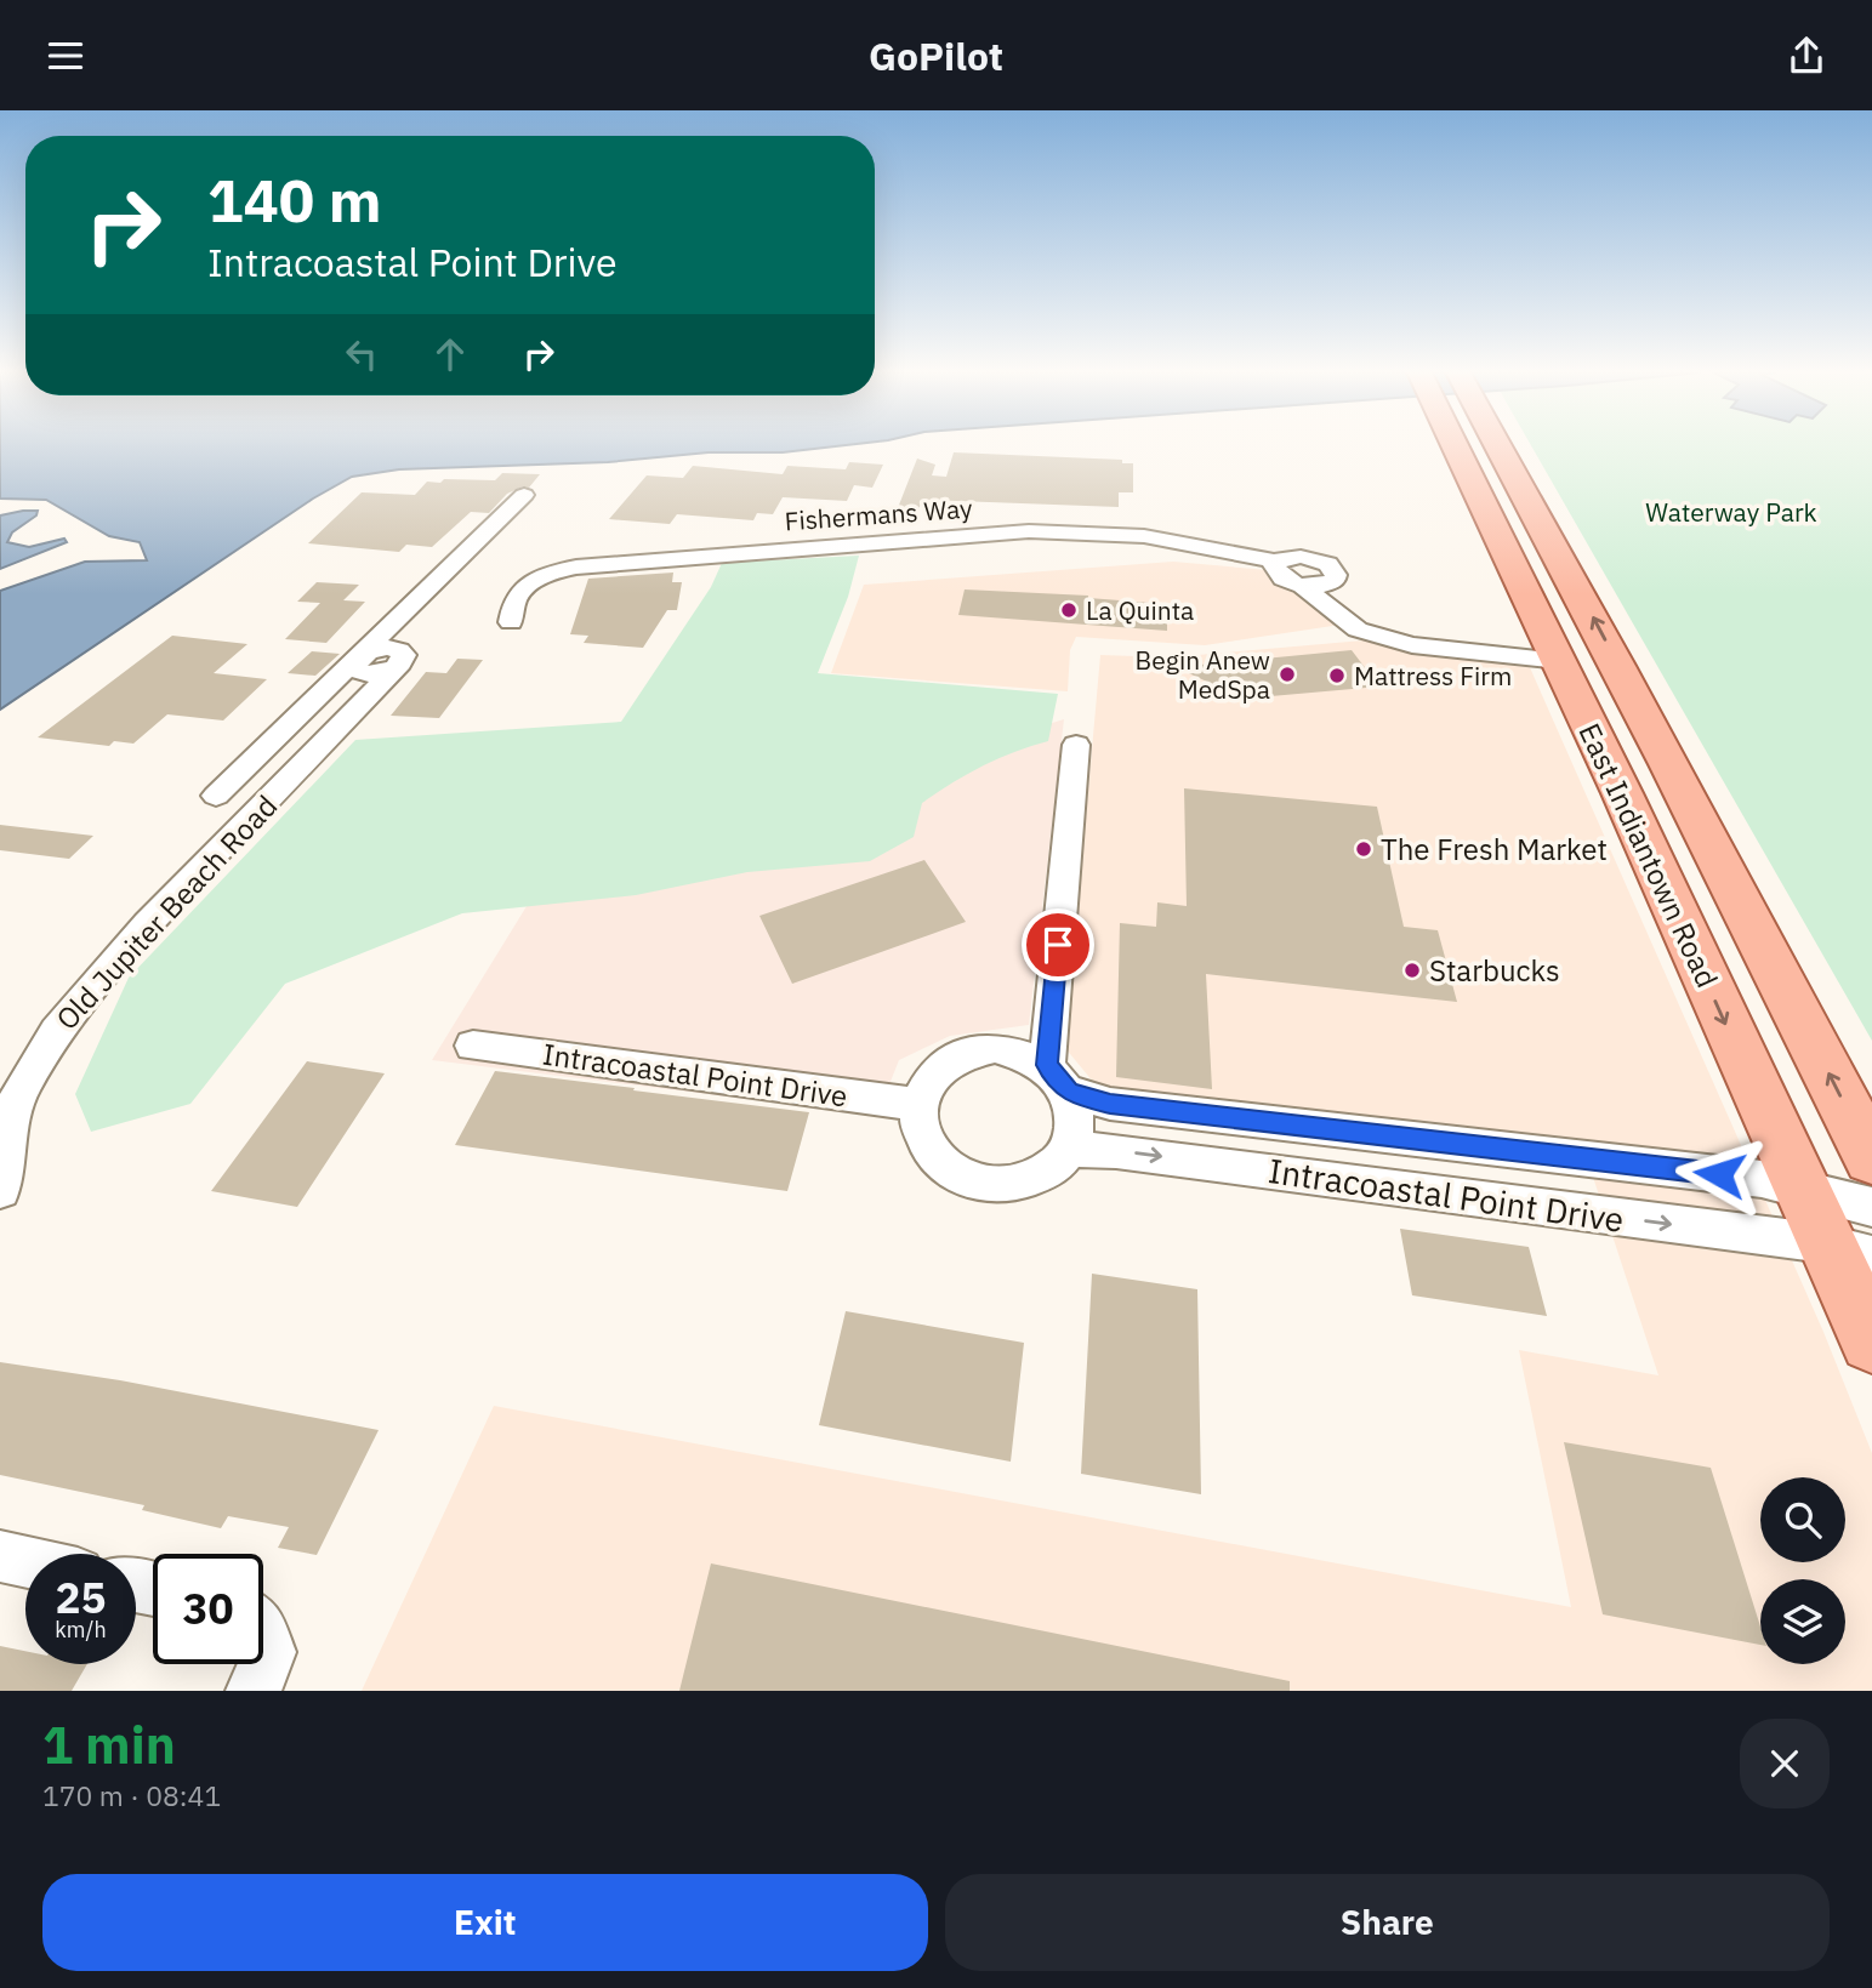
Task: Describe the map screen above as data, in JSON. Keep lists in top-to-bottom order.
{
  "streets": {
    "main road": ["East Indiantown Road"],
    "street": ["Fishermans Way", "Old Jupiter Beach Road", "Intracoastal Point Drive"]
  },
  "crossings": [
    ["Fishermans Way", "East Indiantown Road"],
    ["East Indiantown Road", "Intracoastal Point Drive"]
  ],
  "parks": ["Waterway Park"],
  "places": [
    "La Quinta",
    "Begin Anew MedSpa",
    "Mattress Firm",
    "The Fresh Market",
    "Starbucks"
  ],
  "page": {
    "header": "GoPilot",
    "turn": ["140 m", "Intracoastal Point Drive"],
    "speed": "25 km/h",
    "limit": "30",
    "heading": ["1 min", "170 m · 08:41"],
    "buttons": ["Exit", "Share"]
  }
}
